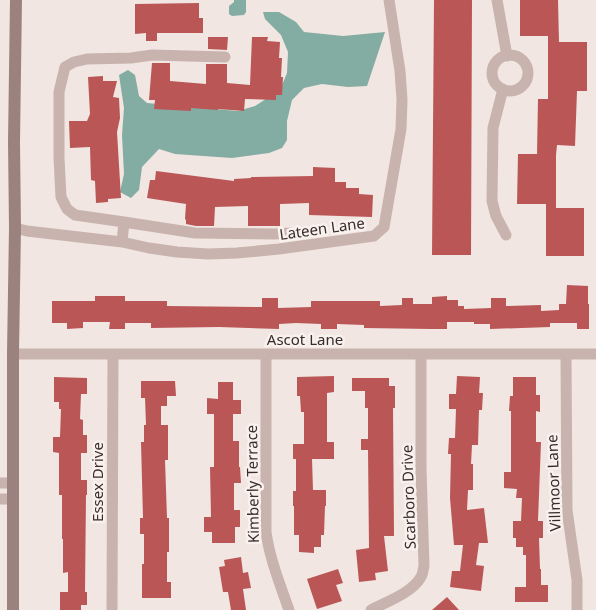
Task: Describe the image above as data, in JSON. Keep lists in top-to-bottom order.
{
  "streets": {
    "street": [
      "Lateen Lane",
      "Ascot Lane",
      "Essex Drive",
      "Villmoor Lane",
      "Kimberly Terrace",
      "Scarboro Drive"
    ]
  },
  "crossings": [
    ["Ascot Lane", "Essex Drive"],
    ["Ascot Lane", "Villmoor Lane"],
    ["Ascot Lane", "Kimberly Terrace"],
    ["Ascot Lane", "Scarboro Drive"]
  ]
}
